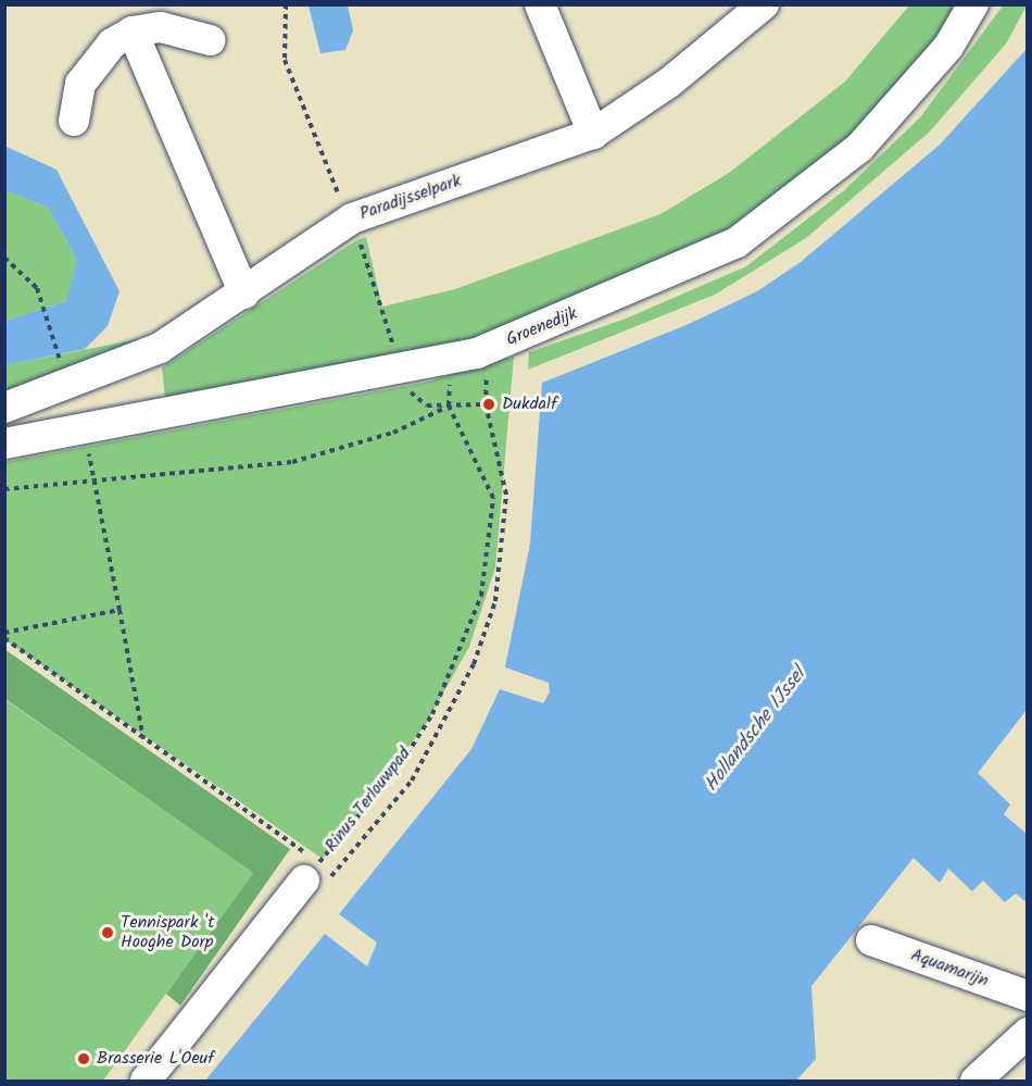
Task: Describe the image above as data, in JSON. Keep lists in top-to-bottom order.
{
  "streets": {
    "street": ["Paradijsselpark", "Groenedijk", "Aquamarijn"],
    "path": ["Rinus Terlouwpad"]
  },
  "water": ["Hollandsche IJssel"],
  "places": ["Dukdalf", "Tennispark 't Hooghe Dorp", "Brasserie L'Oeuf"]
}
